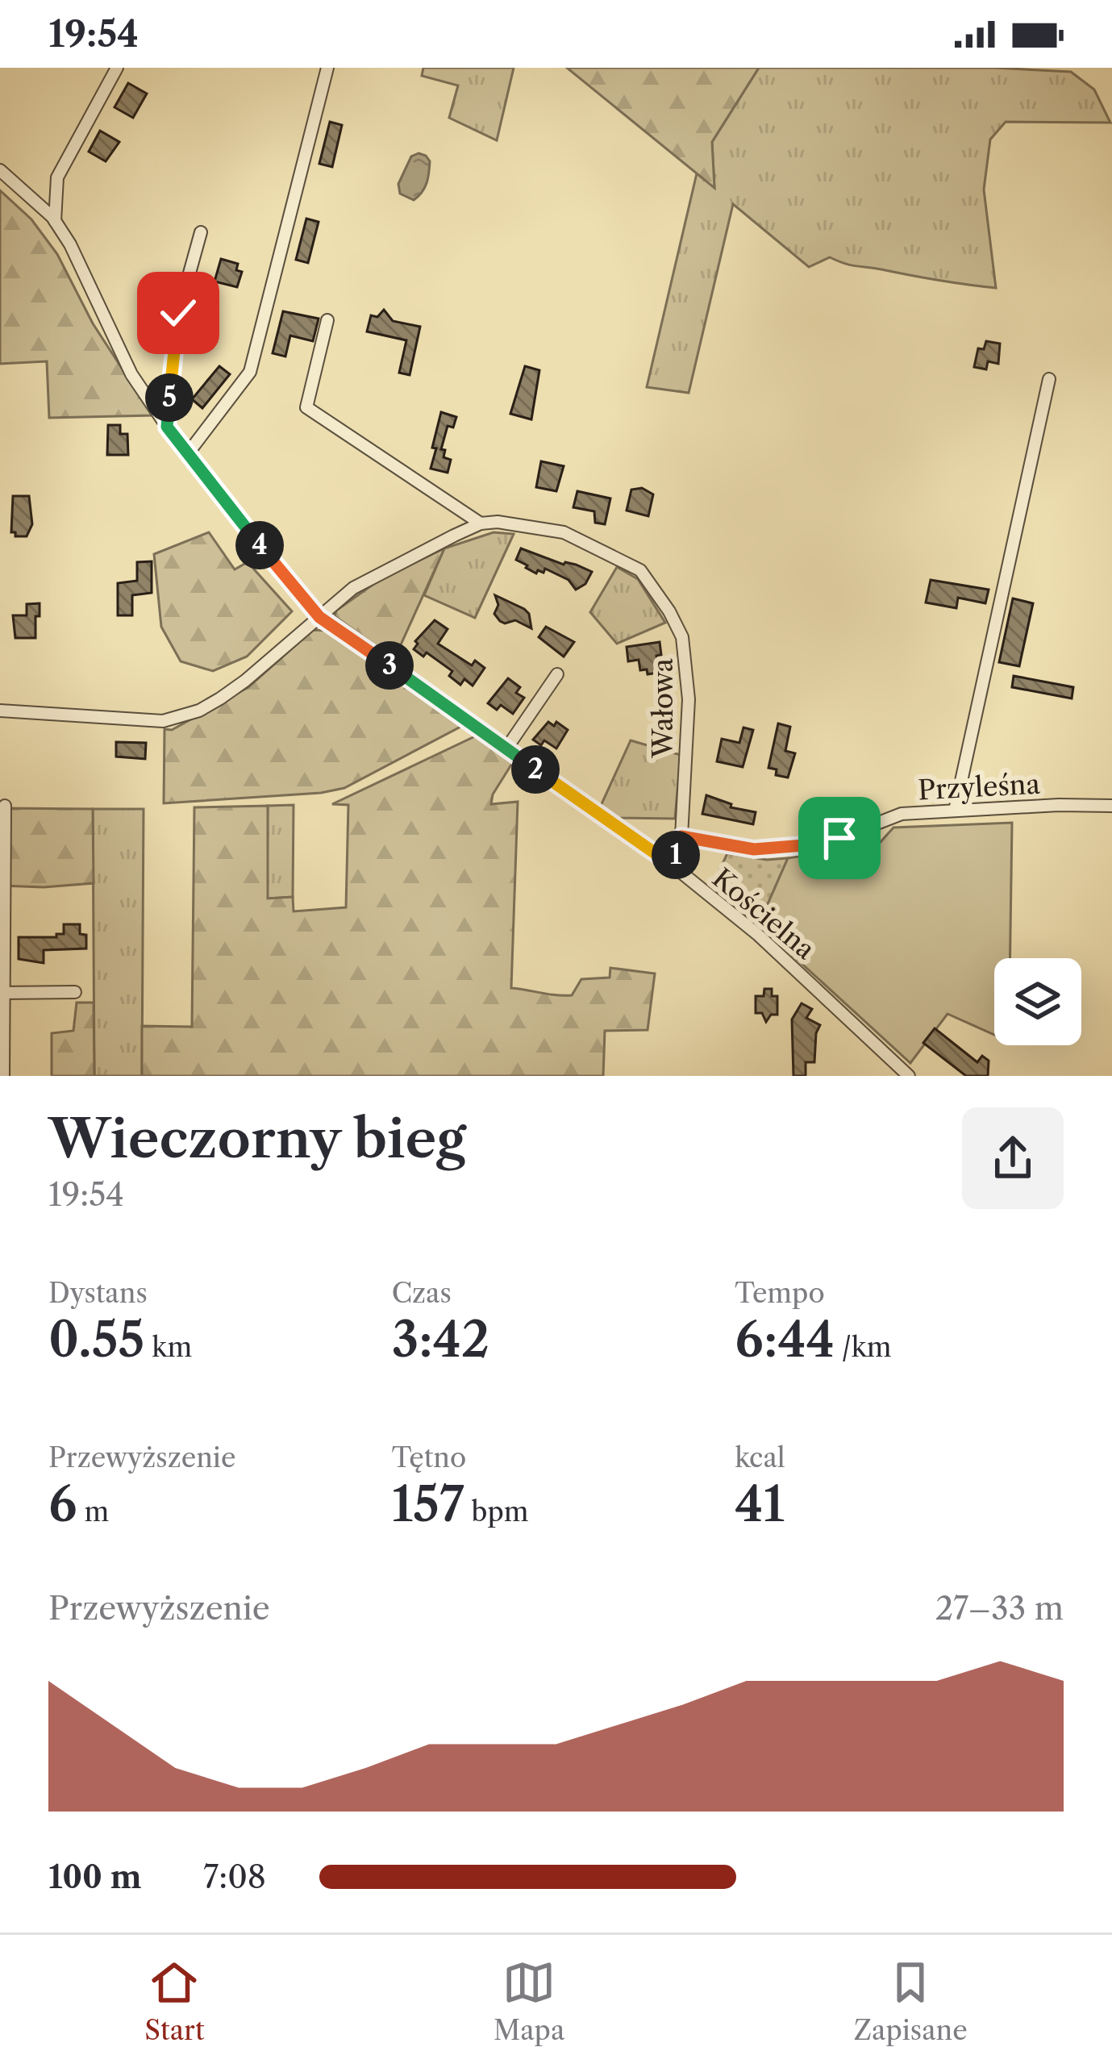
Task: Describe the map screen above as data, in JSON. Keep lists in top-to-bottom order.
{
  "streets": {
    "street": ["Wałowa", "Przyleśna", "Kościelna"]
  },
  "crossings": [
    ["Wałowa", "Przyleśna"],
    ["Wałowa", "Kościelna"]
  ],
  "page": {
    "status": "19:54",
    "pins": [
      "5",
      "4",
      "3",
      "2",
      "1"
    ],
    "heading": ["Wieczorny bieg", "19:54"],
    "stats": [
      ["Dystans", "0.55 km"],
      ["Czas", "3:42"],
      ["Tempo", "6:44 /km"],
      ["Przewyższenie", "6 m"],
      ["Tętno", "157 bpm"],
      ["kcal", "41"]
    ],
    "chart": ["Przewyższenie", "27–33 m"],
    "list": [
      {
        "name": "100 m",
        "note": "7:08"
      }
    ],
    "tabs": ["Start", "Mapa", "Zapisane"]
  }
}
